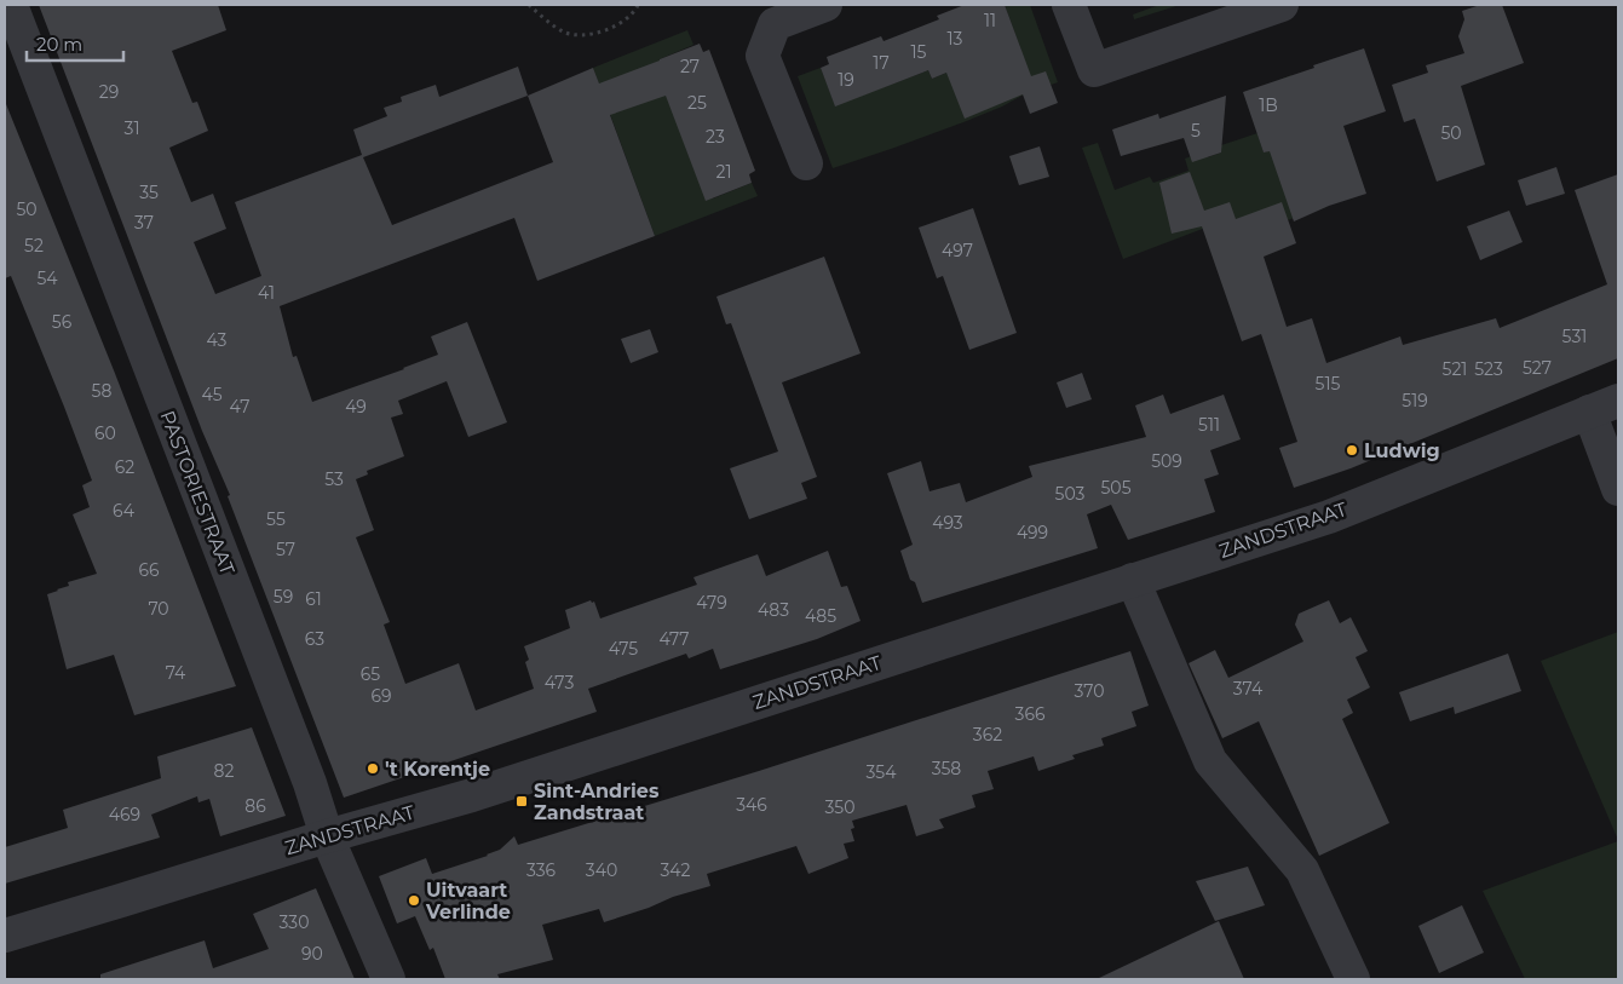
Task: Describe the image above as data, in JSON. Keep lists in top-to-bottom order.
{
  "streets": {
    "street": ["PASTORIESTRAAT", "ZANDSTRAAT"]
  },
  "crossings": [
    ["PASTORIESTRAAT", "ZANDSTRAAT"]
  ],
  "places": {
    "other": ["Ludwig", "'t Korentje", "Uitvaart Verlinde"],
    "transit": ["Sint-Andries Zandstraat"]
  },
  "house_numbers": [
    "11",
    "13",
    "15",
    "17",
    "27",
    "19",
    "29",
    "25",
    "1B",
    "31",
    "5",
    "50",
    "23",
    "21",
    "35",
    "50",
    "37",
    "52",
    "497",
    "54",
    "41",
    "56",
    "531",
    "43",
    "527",
    "521",
    "523",
    "515",
    "58",
    "45",
    "519",
    "47",
    "49",
    "511",
    "60",
    "509",
    "62",
    "53",
    "505",
    "503",
    "64",
    "55",
    "493",
    "499",
    "57",
    "66",
    "59",
    "61",
    "479",
    "70",
    "483",
    "485",
    "63",
    "477",
    "475",
    "74",
    "65",
    "473",
    "374",
    "370",
    "69",
    "366",
    "362",
    "358",
    "82",
    "354",
    "346",
    "86",
    "350",
    "469",
    "336",
    "340",
    "342",
    "330",
    "90"
  ],
  "scale_bar": "20 m"
}
